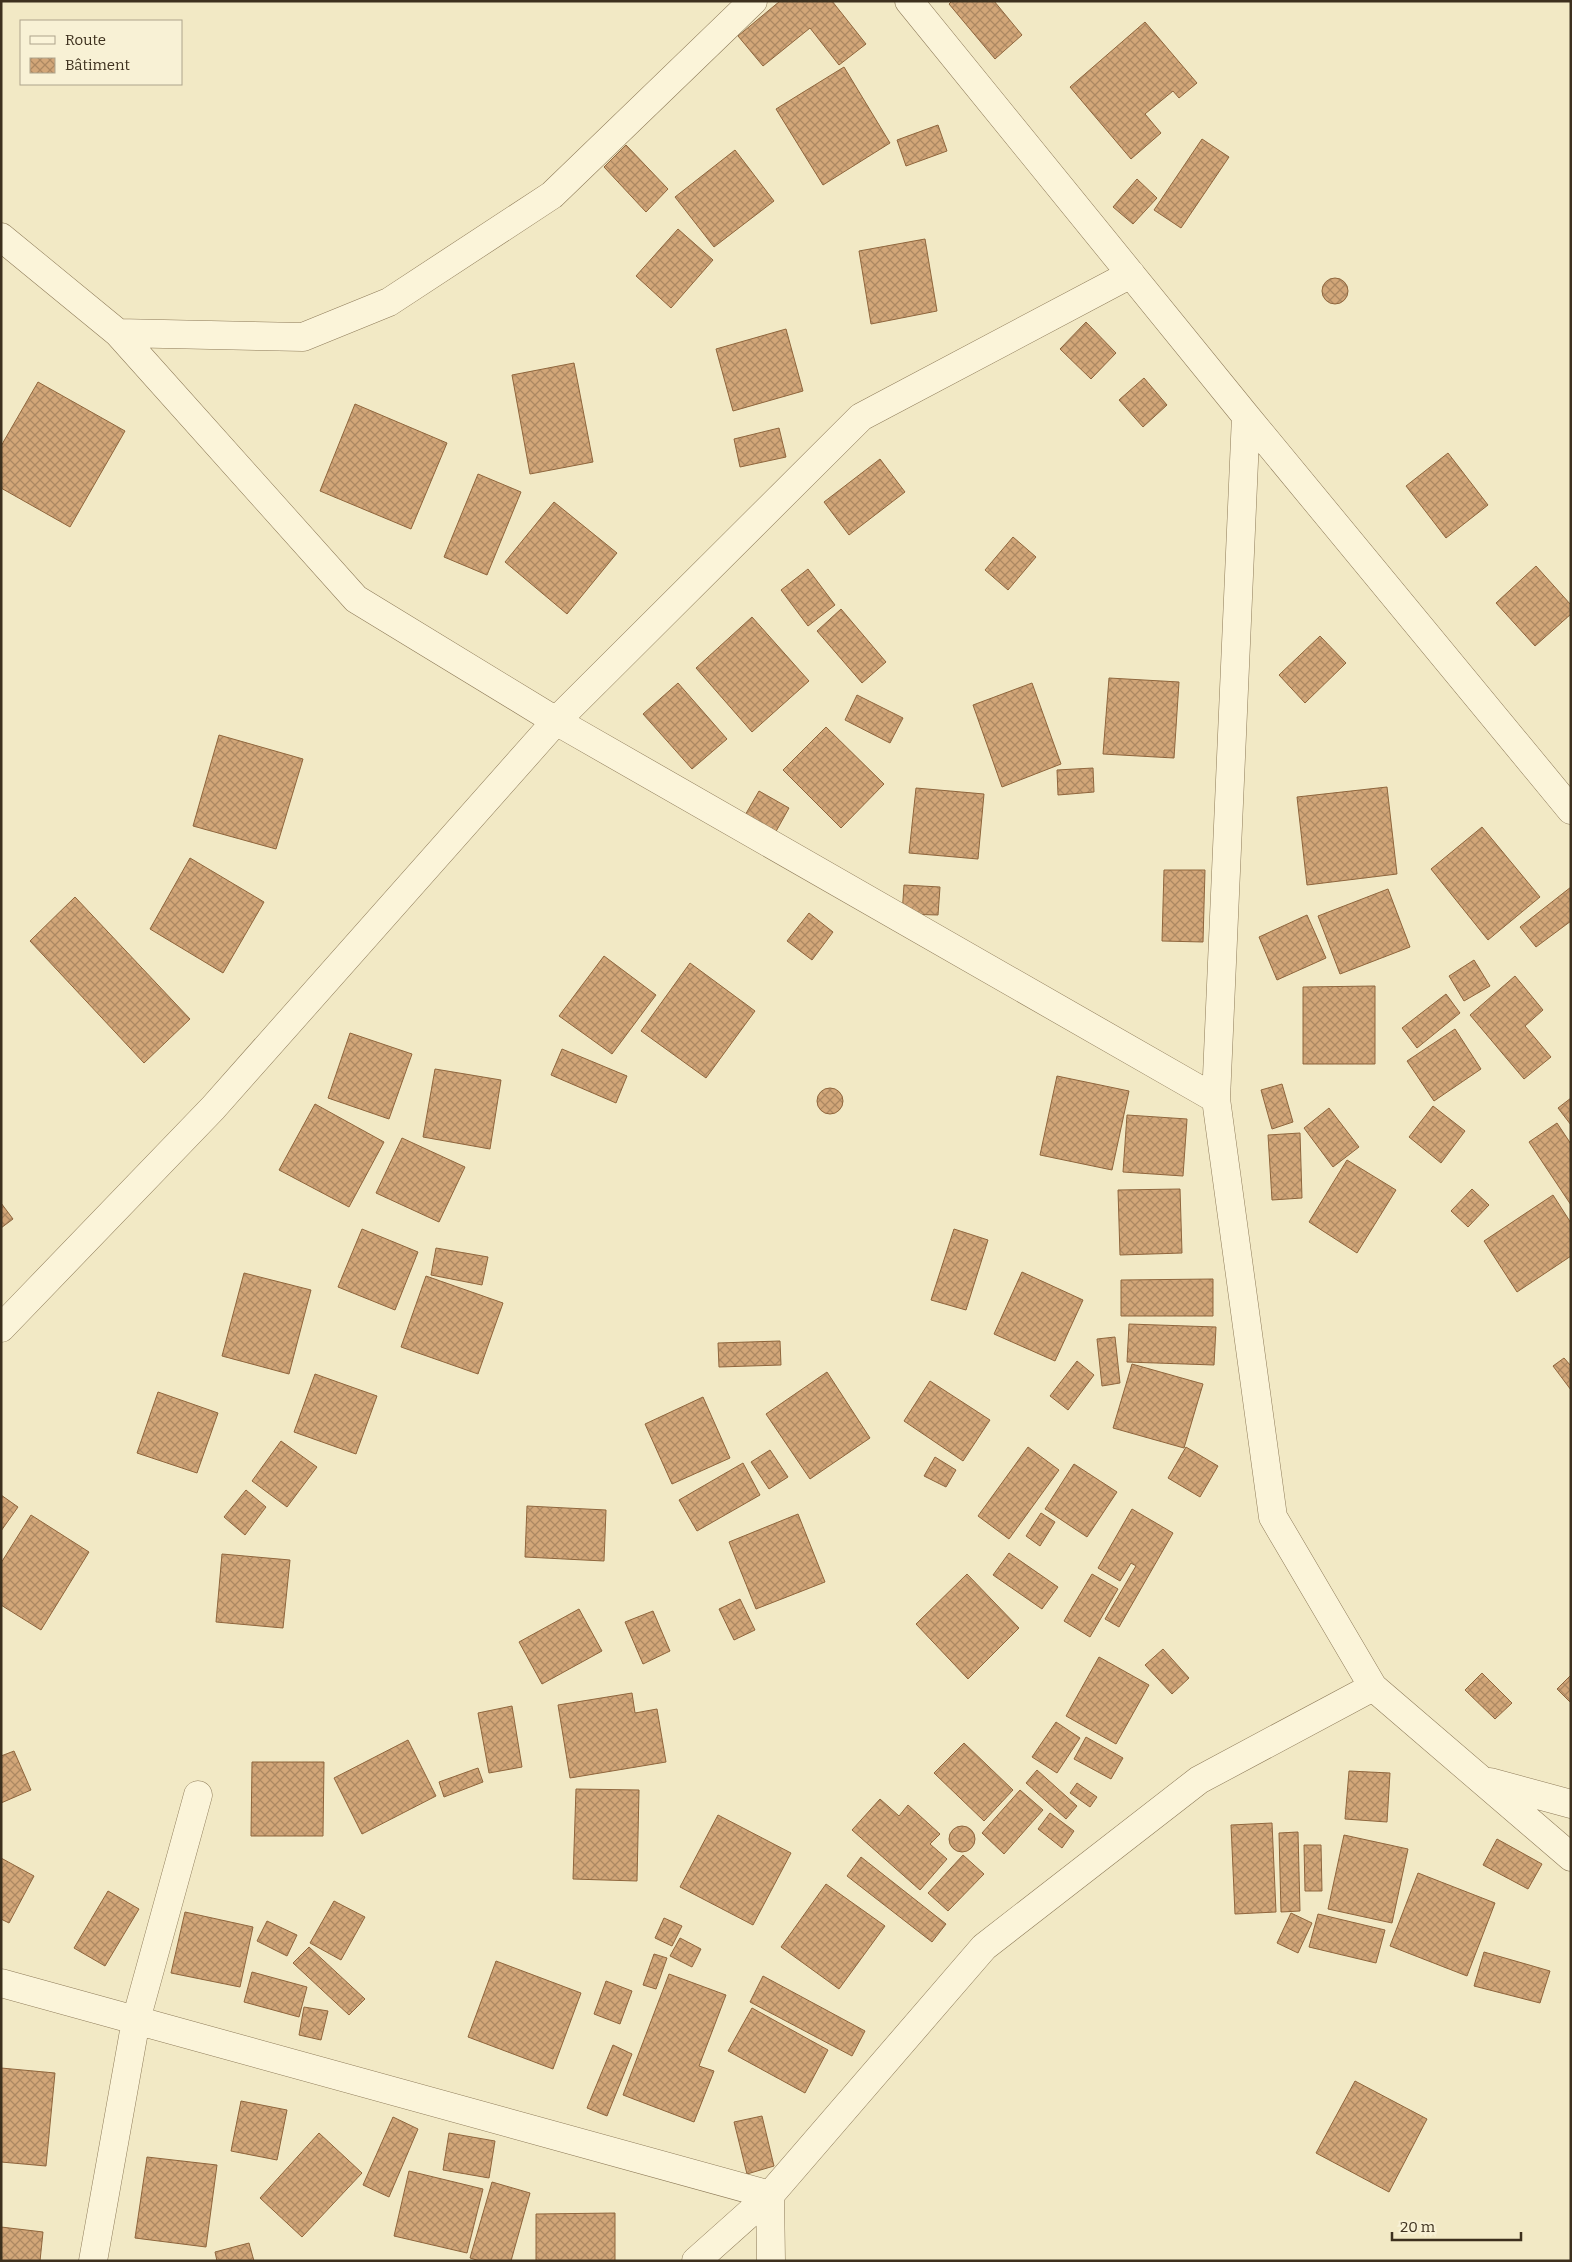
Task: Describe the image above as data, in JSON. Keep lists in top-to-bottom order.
{
  "legend": ["Route", "Bâtiment"],
  "scale_bar": "20 m"
}
